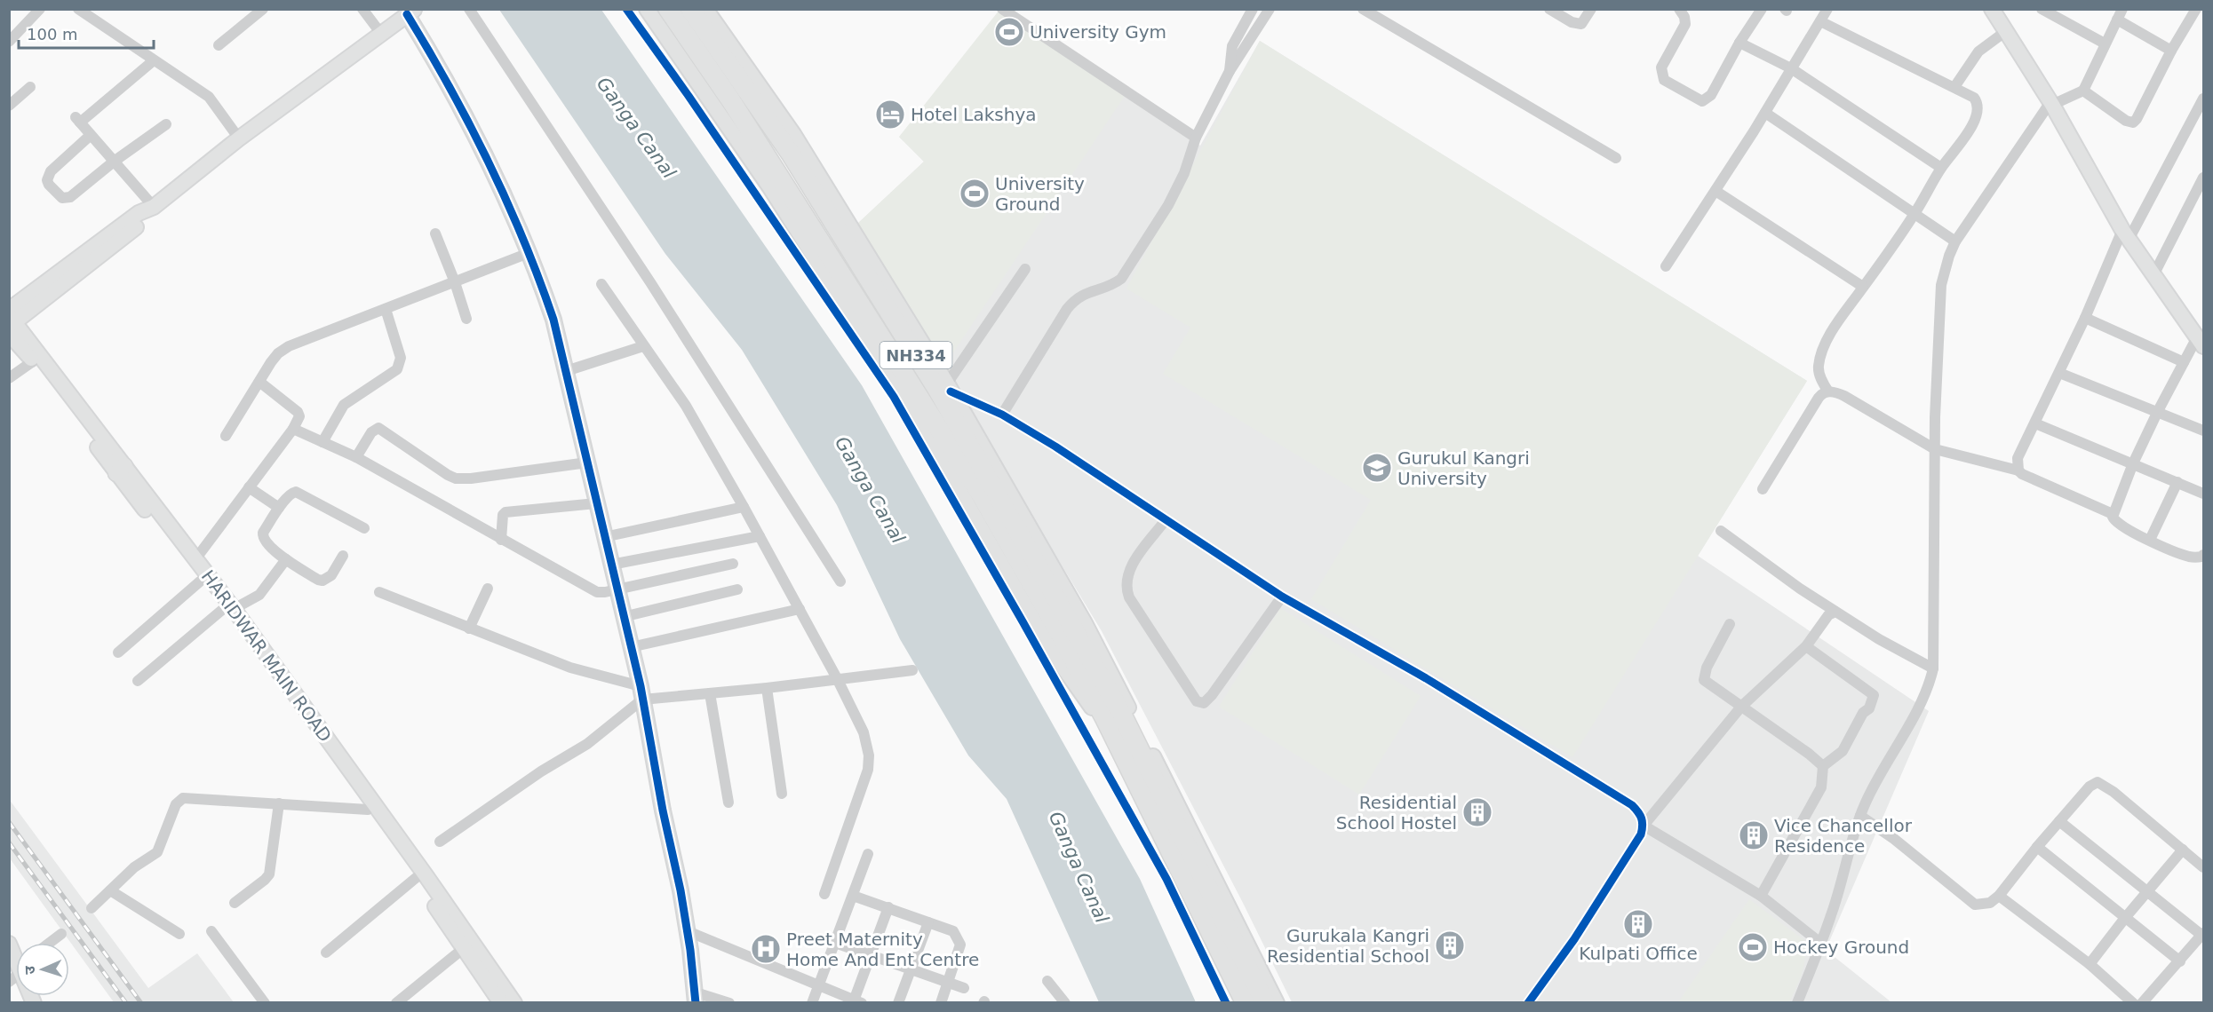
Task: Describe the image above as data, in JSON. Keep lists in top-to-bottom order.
{
  "streets": {
    "highway": ["NH334"],
    "street": ["HARIDWAR MAIN ROAD"]
  },
  "water": ["Ganga Canal"],
  "places": {
    "sports": ["University Gym", "University Ground", "Hockey Ground"],
    "hotel": ["Hotel Lakshya"],
    "school or university": ["Gurukul Kangri University"],
    "building": [
      "Residential School Hostel",
      "Vice Chancellor Residence",
      "Kulpati Office",
      "Gurukala Kangri Residential School"
    ],
    "hospital": ["Preet Maternity Home And Ent Centre"]
  },
  "scale_bar": "100 m",
  "north": "left"
}
